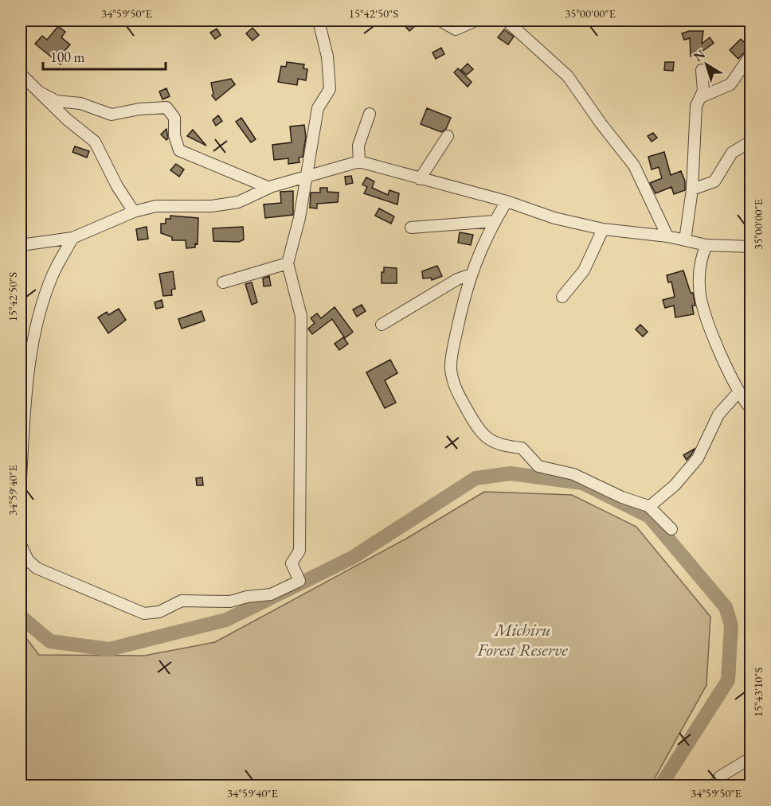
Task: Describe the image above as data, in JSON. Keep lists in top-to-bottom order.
{
  "parks": ["Michiru Forest Reserve"],
  "scale_bar": "100 m",
  "north": "top left",
  "coordinates": [
    "34°59'50\"E",
    "15°42'50\"S",
    "35°00'00\"E",
    "34°59'40\"E",
    "15°43'10\"S"
  ]
}
